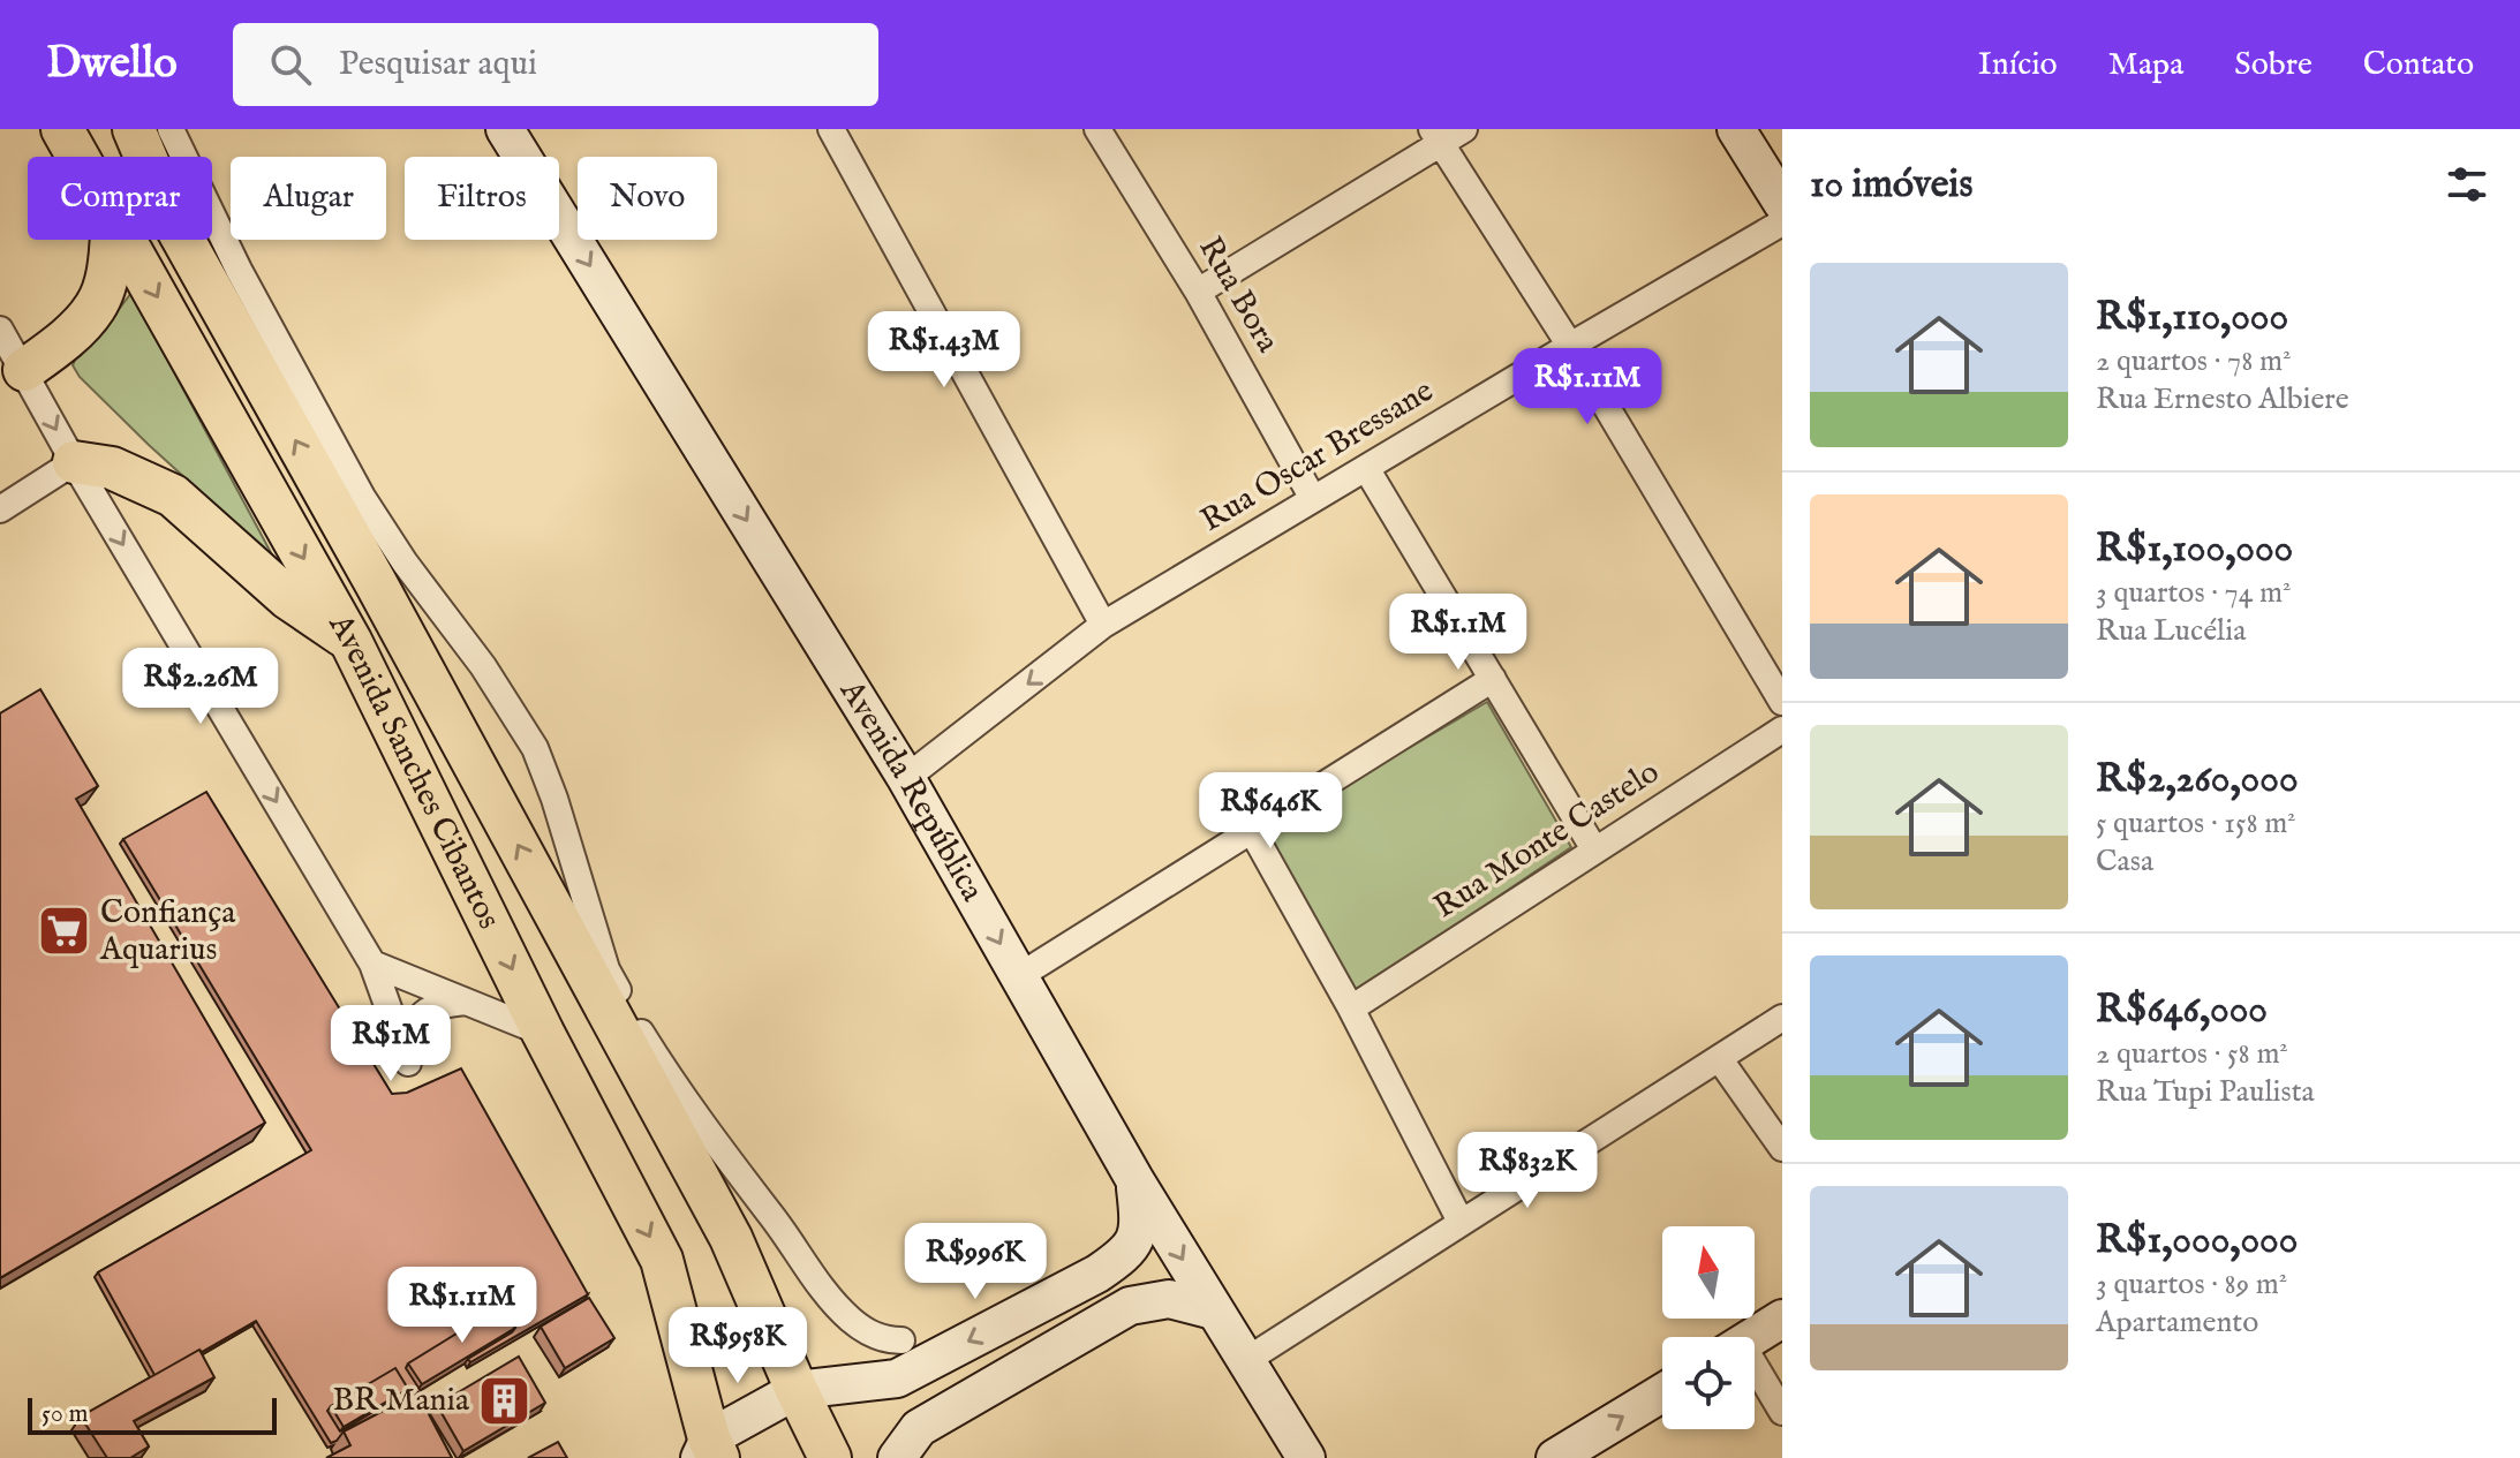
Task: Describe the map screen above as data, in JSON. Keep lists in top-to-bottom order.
{
  "streets": {
    "main road": ["Avenida Sanches Cibantos", "Avenida República"],
    "street": ["Rua Bora", "Rua Oscar Bressane", "Rua Monte Castelo"]
  },
  "crossings": [
    ["Rua Bora", "Rua Oscar Bressane"],
    ["Rua Oscar Bressane", "Avenida República"]
  ],
  "one_way": ["Avenida República"],
  "places": {
    "supermarket": ["Confiança Aquarius"],
    "building": ["BR Mania"]
  },
  "scale_bar": "50 m",
  "north": "top",
  "page": {
    "header": "Dwello",
    "search": "Pesquisar aqui",
    "nav": [
      "Início",
      "Mapa",
      "Sobre",
      "Contato"
    ],
    "heading": "10 imóveis",
    "chip": [
      "Comprar",
      "Alugar",
      "Filtros",
      "Novo"
    ],
    "list": [
      {
        "name": "R$1,110,000",
        "note": "2 quartos · 78 m² · Rua Ernesto Albiere"
      },
      {
        "name": "R$1,100,000",
        "note": "3 quartos · 74 m² · Rua Lucélia"
      },
      {
        "name": "R$2,260,000",
        "note": "5 quartos · 158 m² · Casa"
      },
      {
        "name": "R$646,000",
        "note": "2 quartos · 58 m² · Rua Tupi Paulista"
      },
      {
        "name": "R$1,000,000",
        "note": "3 quartos · 89 m² · Apartamento"
      }
    ],
    "price": [
      "R$1.43M",
      "R$1.11M",
      "R$1.1M",
      "R$2.26M",
      "R$646K",
      "R$1M",
      "R$832K",
      "R$996K",
      "R$1.11M",
      "R$958K"
    ],
    "scale": "50 m"
  }
}
